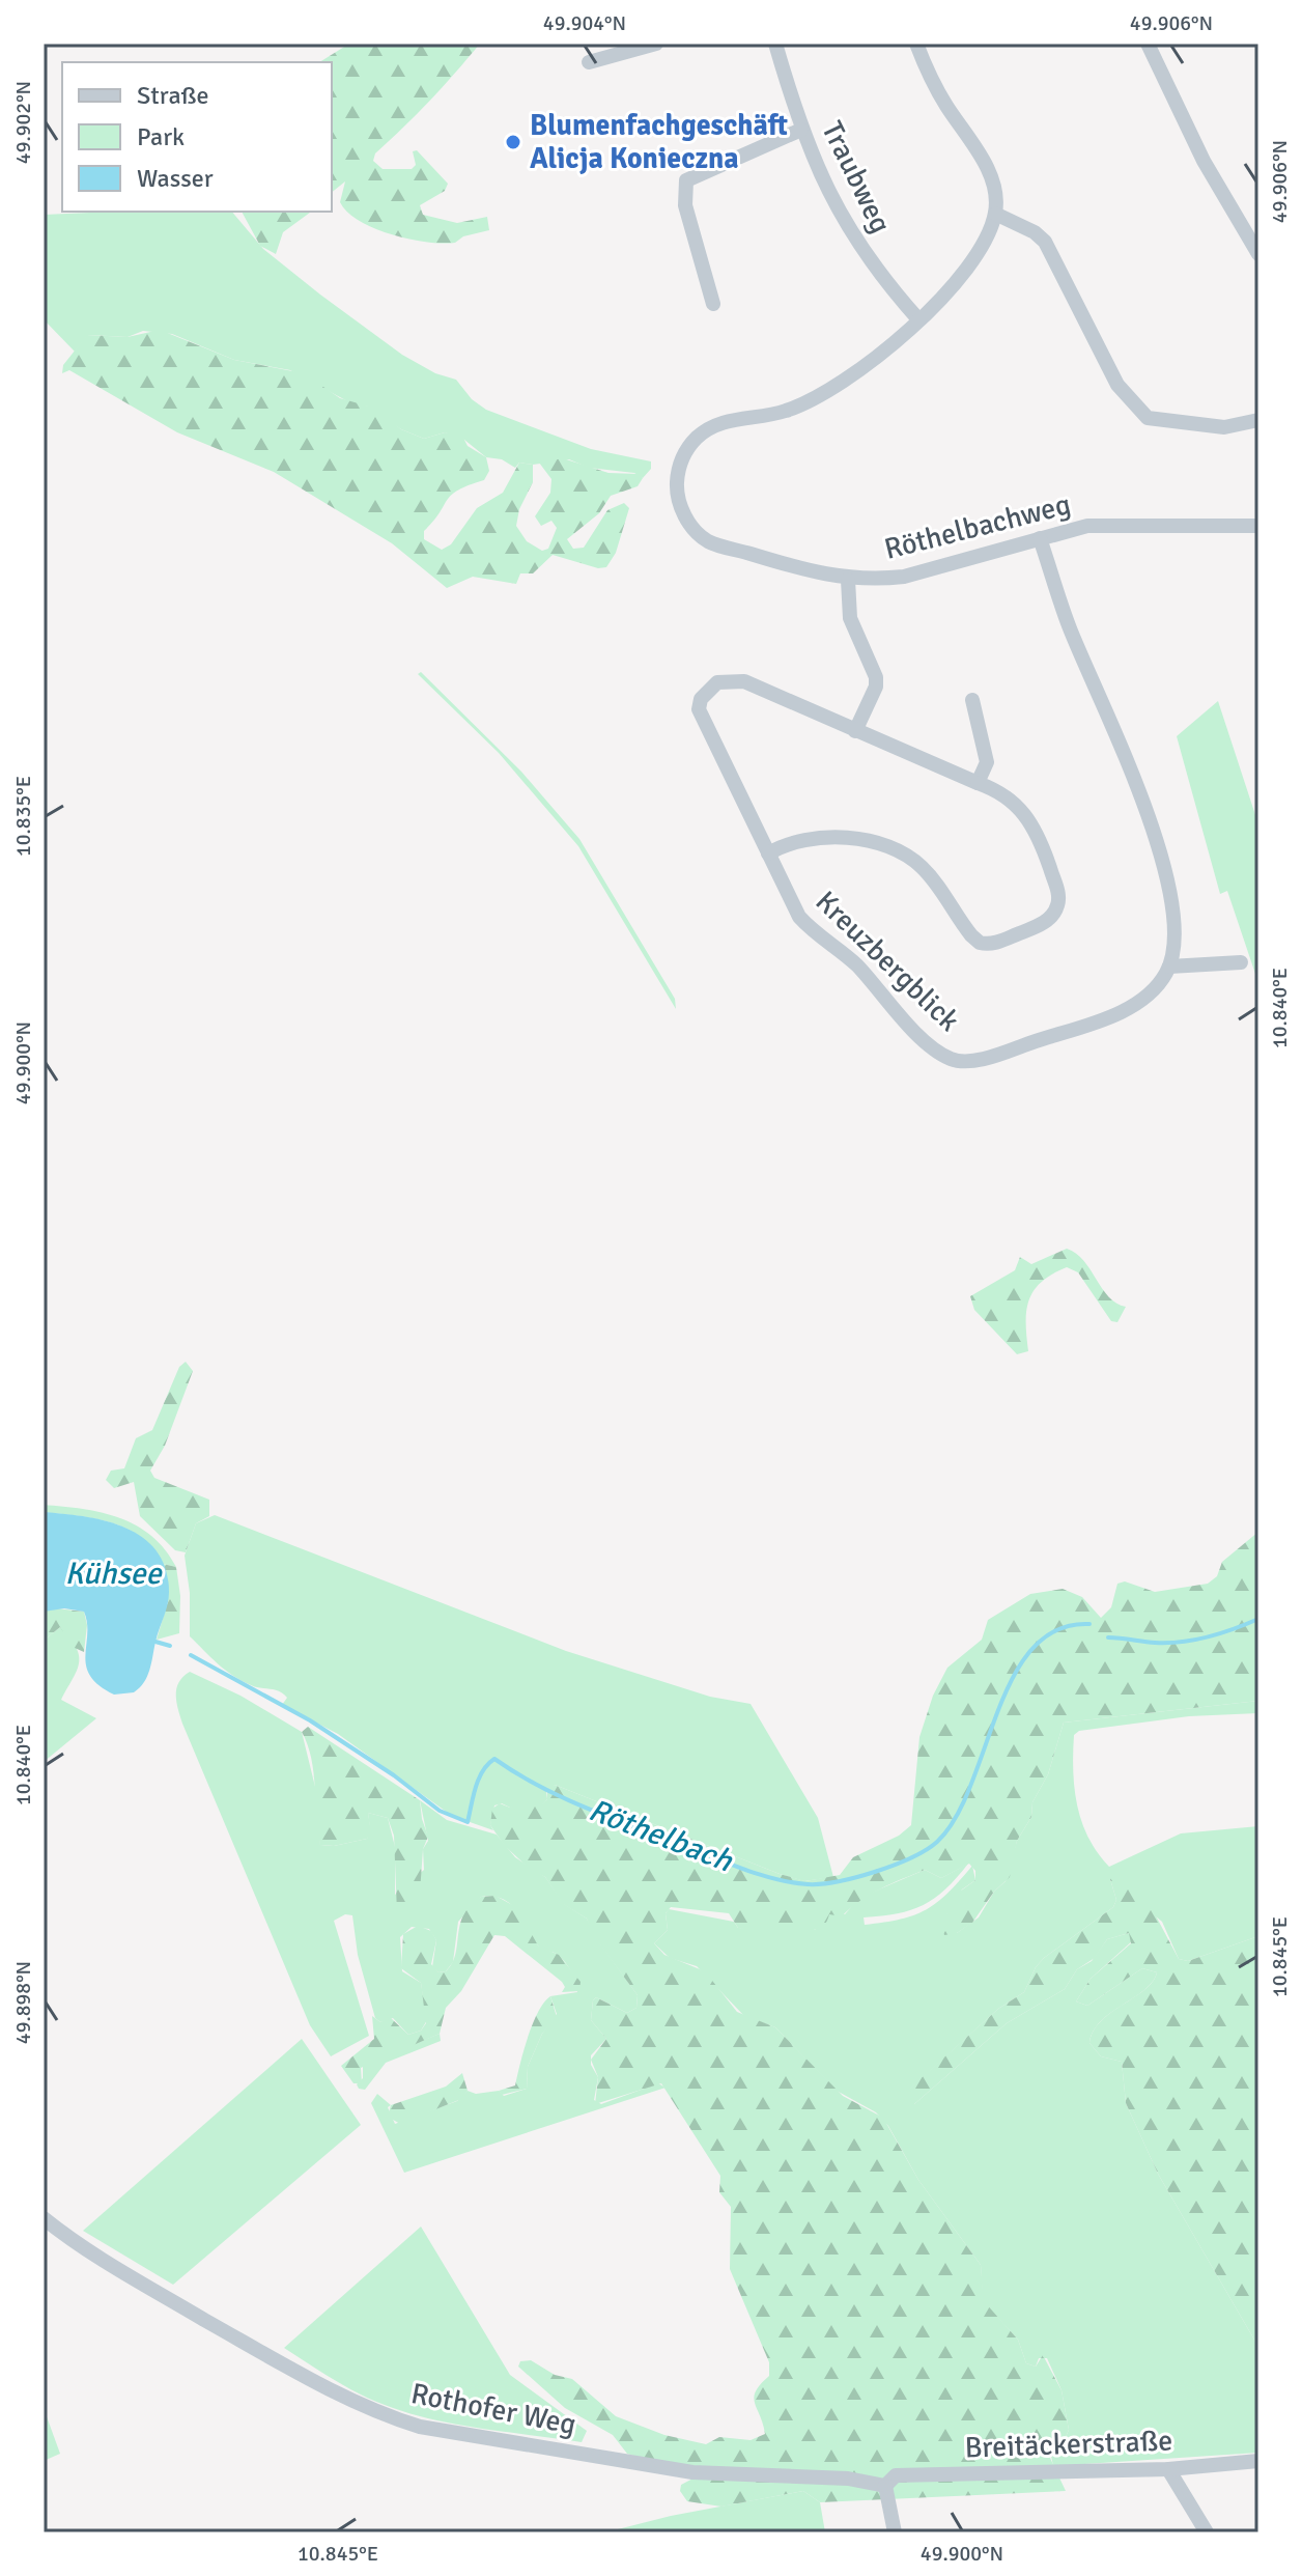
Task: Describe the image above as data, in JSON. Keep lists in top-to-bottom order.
{
  "streets": {
    "street": [
      "Traubweg",
      "Röthelbachweg",
      "Kreuzbergblick",
      "Rothofer Weg",
      "Breitäckerstraße"
    ]
  },
  "crossings": [
    ["Traubweg", "Röthelbachweg"],
    ["Rothofer Weg", "Breitäckerstraße"]
  ],
  "water": ["Kühsee", "Röthelbach"],
  "places": ["Blumenfachgeschäft Alicja Konieczna"],
  "legend": ["Straße", "Park", "Wasser"],
  "coordinates": [
    "49.904°N",
    "49.906°N",
    "49.902°N",
    "10.835°E",
    "10.840°E",
    "49.900°N",
    "10.845°E",
    "49.898°N"
  ]
}
